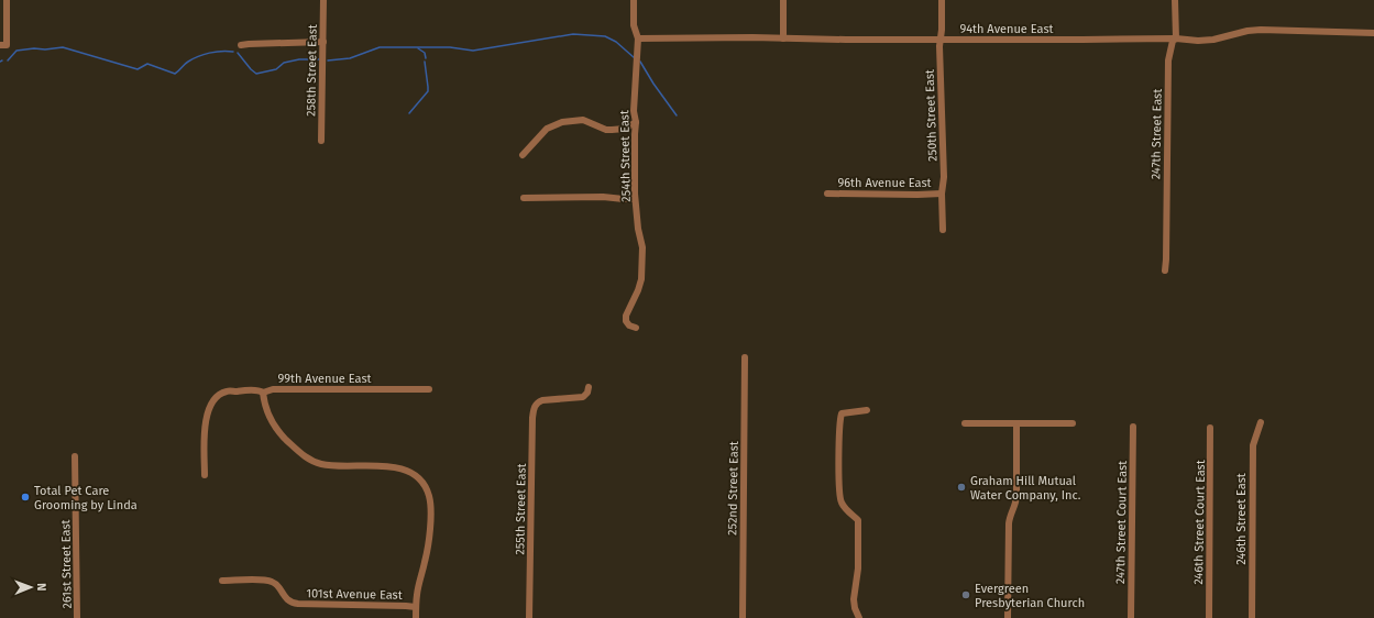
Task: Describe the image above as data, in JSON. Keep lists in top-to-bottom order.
{
  "streets": {
    "street": [
      "94th Avenue East",
      "258th Street East",
      "250th Street East",
      "247th Street East",
      "254th Street East",
      "96th Avenue East",
      "99th Avenue East",
      "252nd Street East",
      "255th Street East",
      "246th Street East",
      "247th Street Court East",
      "246th Street Court East",
      "261st Street East",
      "101st Avenue East"
    ]
  },
  "crossings": [
    ["94th Avenue East", "250th Street East"],
    ["94th Avenue East", "247th Street East"],
    ["94th Avenue East", "254th Street East"],
    ["250th Street East", "96th Avenue East"]
  ],
  "places": ["Graham Hill Mutual Water Company, Inc.", "Total Pet Care Grooming by Linda", "Evergreen Presbyterian Church"],
  "north": "right"
}
